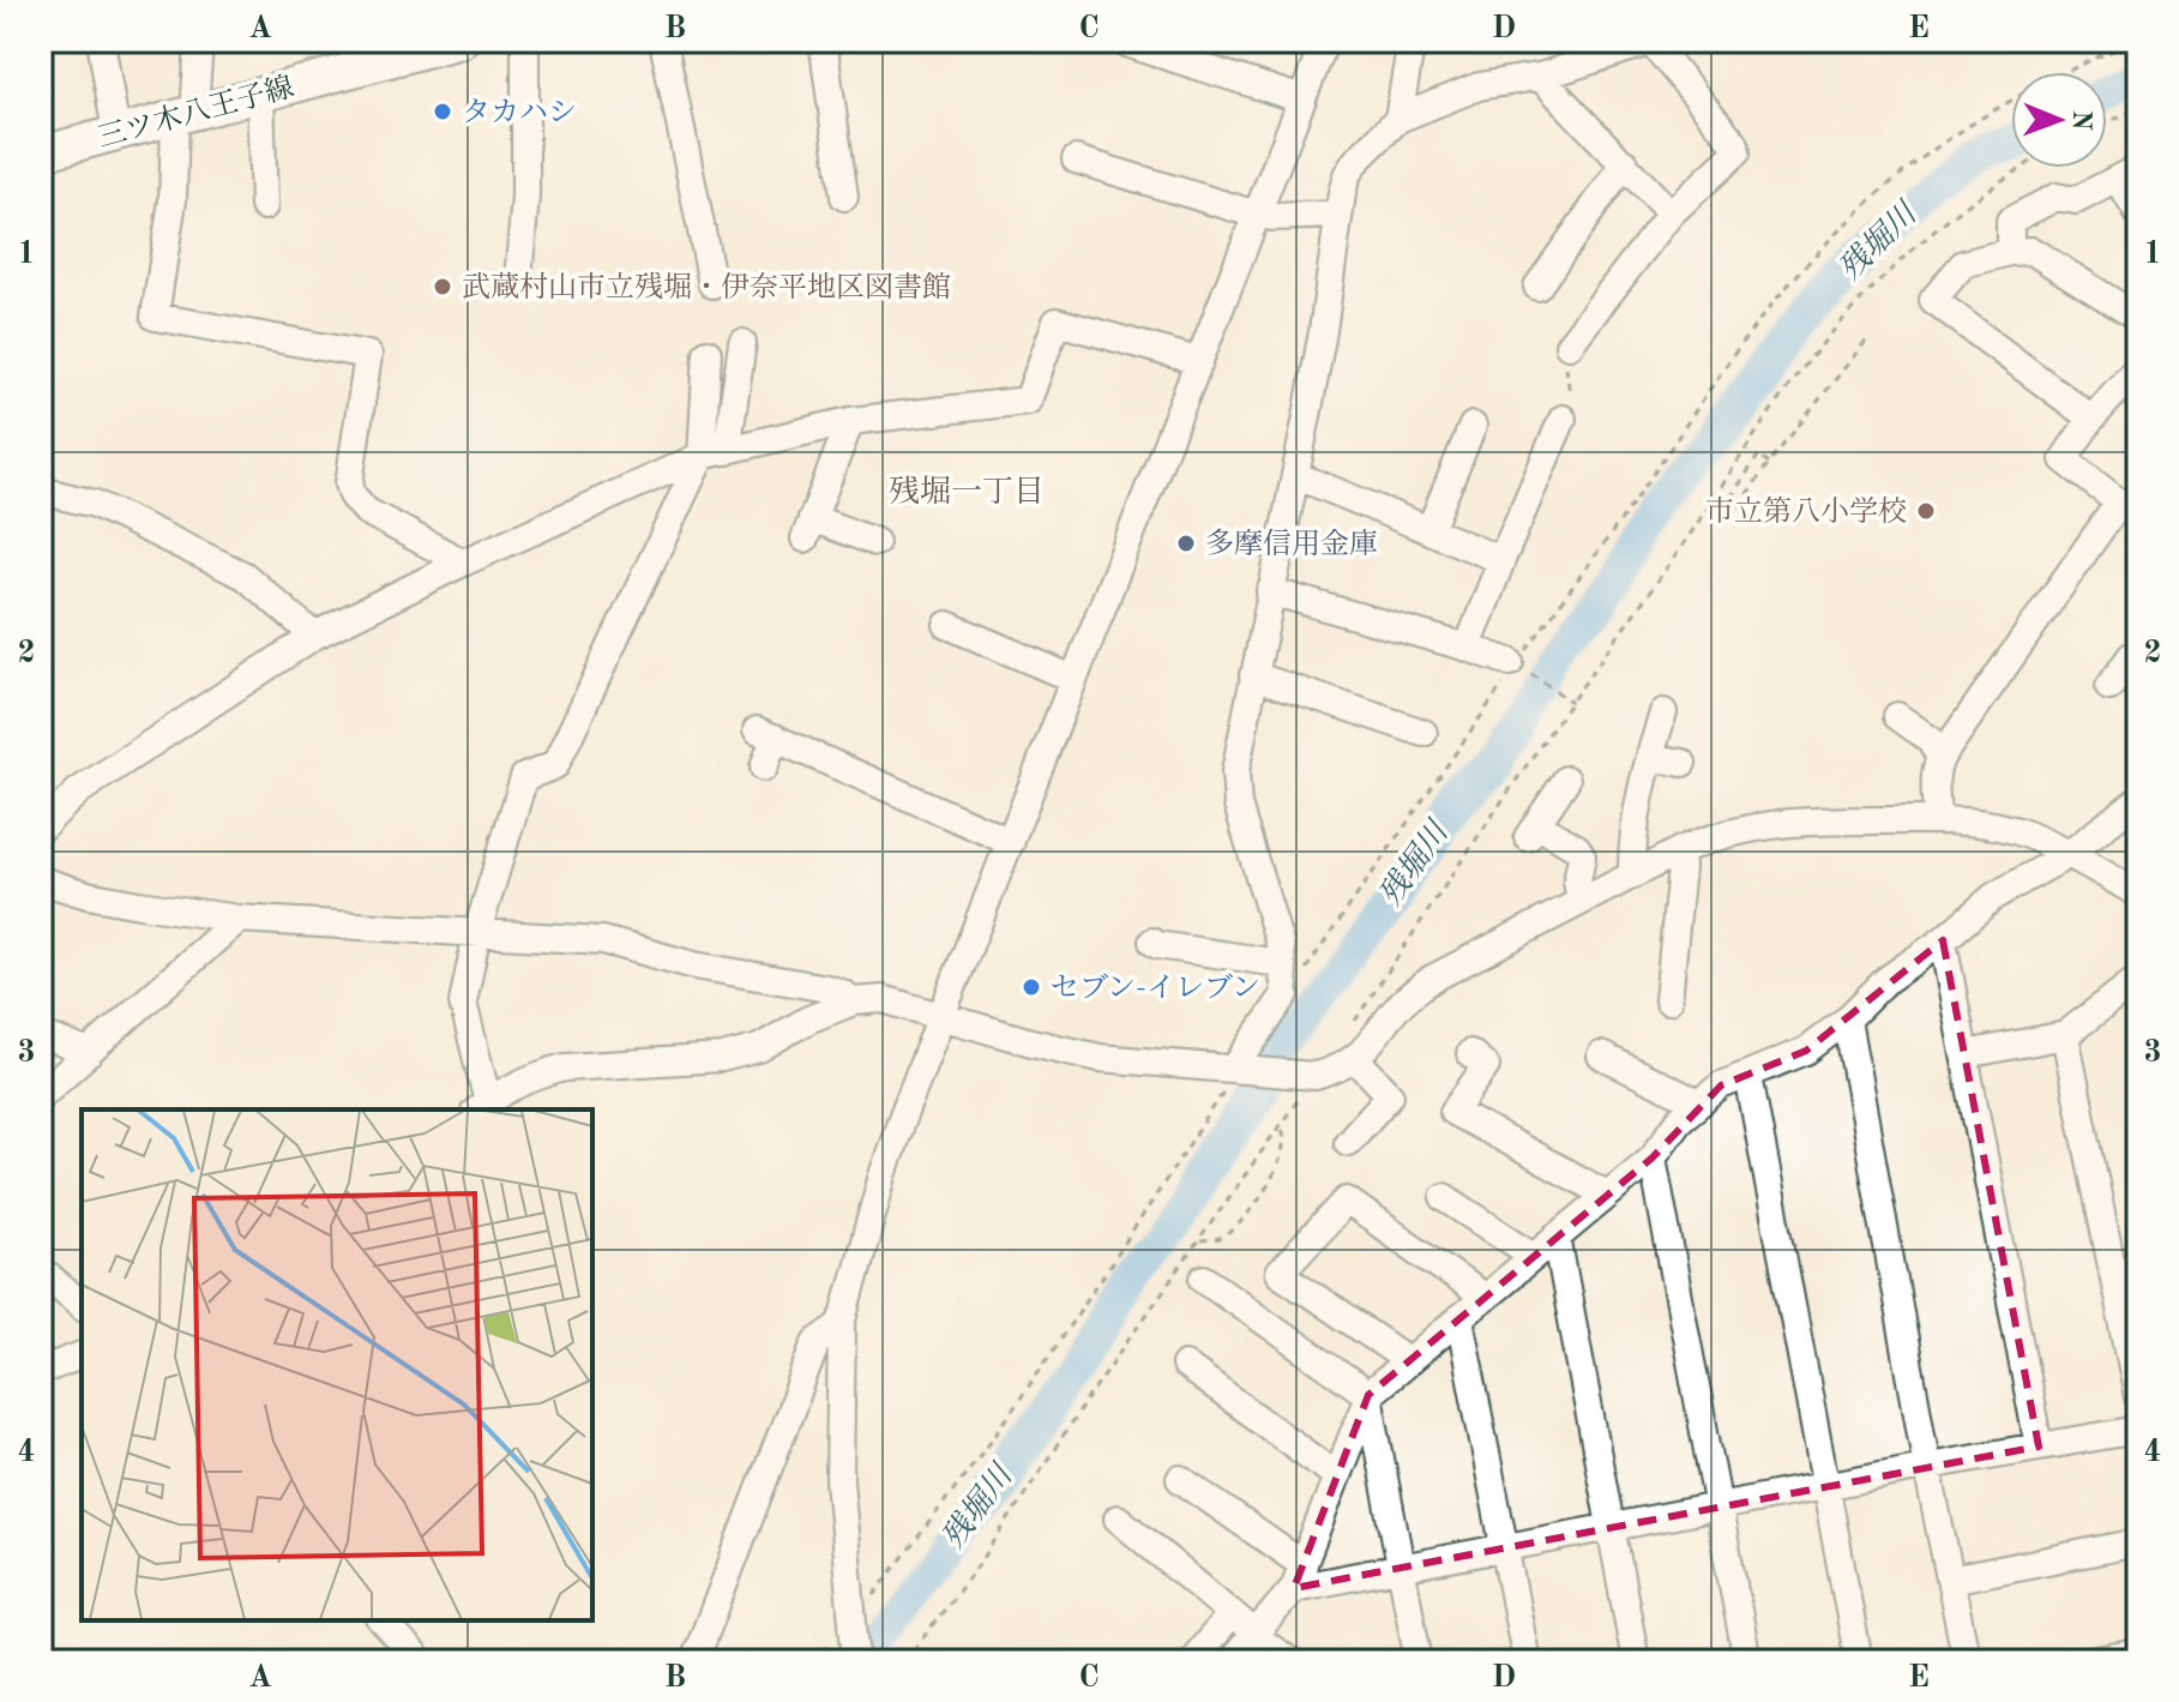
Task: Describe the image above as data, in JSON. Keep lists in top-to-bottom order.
{
  "streets": {
    "main road": ["三ツ木八王子線"]
  },
  "districts": ["残堀一丁目"],
  "water": ["残堀川"],
  "places": [
    "タカハシ",
    "武蔵村山市立残堀・伊奈平地区図書館",
    "市立第八小学校",
    "多摩信用金庫",
    "セブン-イレブン"
  ],
  "north": "right",
  "grid": {
    "columns": [
      "A",
      "B",
      "C",
      "D",
      "E"
    ],
    "rows": [
      "1",
      "2",
      "3",
      "4"
    ]
  }
}
